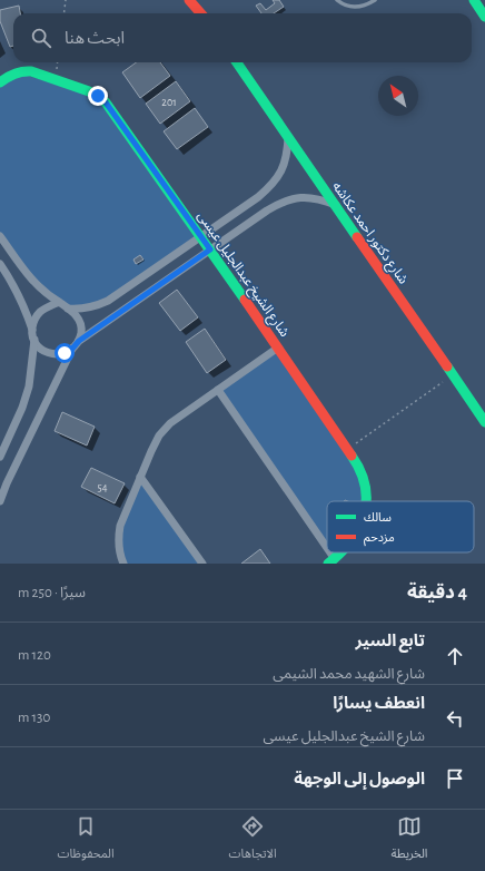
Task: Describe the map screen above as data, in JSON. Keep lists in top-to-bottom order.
{
  "streets": {
    "street": ["شارع دكتور احمد عكاشه", "شارع الشيخ عبدالجليل عيسى"]
  },
  "house_numbers": ["201", "54"],
  "legend": ["سالك", "مزدحم"],
  "north": "top left",
  "page": {
    "search": "ابحث هنا",
    "heading": ["4 دقيقة", "سيرًا · 250 m"],
    "list": [
      ["تابع السير", "شارع الشهيد محمد الشيمى", "120 m"],
      ["انعطف يسارًا", "شارع الشيخ عبدالجليل عيسى", "130 m"],
      "الوصول إلى الوجهة"
    ],
    "nav": ["الخريطة", "الاتجاهات", "المحفوظات"]
  }
}
